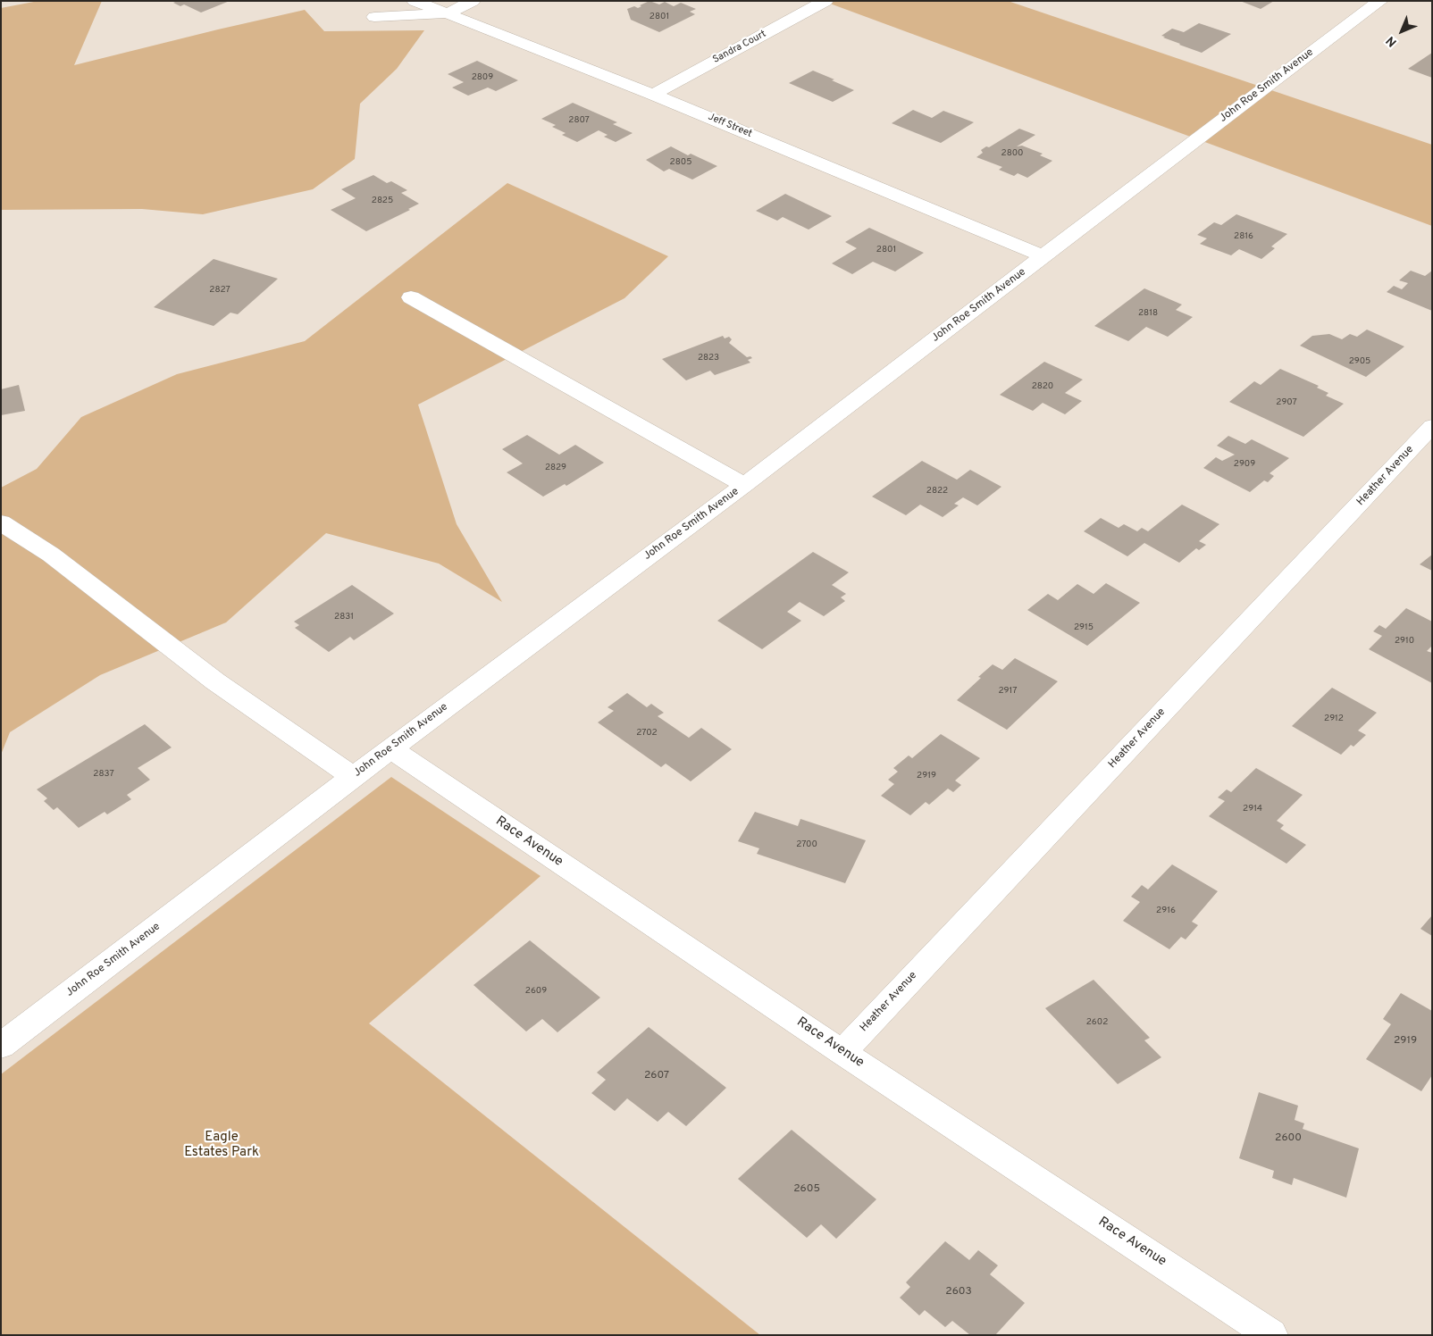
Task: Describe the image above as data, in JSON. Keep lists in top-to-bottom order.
{
  "streets": {
    "street": [
      "Sandra Court",
      "John Roe Smith Avenue",
      "Jeff Street",
      "Heather Avenue",
      "Race Avenue"
    ]
  },
  "crossings": [
    ["Sandra Court", "Jeff Street"],
    ["John Roe Smith Avenue", "Jeff Street"],
    ["John Roe Smith Avenue", "Race Avenue"],
    ["Heather Avenue", "Race Avenue"]
  ],
  "parks": ["Eagle Estates Park"],
  "house_numbers": [
    "2801",
    "2809",
    "2807",
    "2800",
    "2805",
    "2825",
    "2816",
    "2801",
    "2827",
    "2818",
    "2823",
    "2905",
    "2820",
    "2907",
    "2909",
    "2829",
    "2822",
    "2831",
    "2915",
    "2910",
    "2917",
    "2912",
    "2702",
    "2837",
    "2919",
    "2914",
    "2700",
    "2916",
    "2609",
    "2602",
    "2919",
    "2607",
    "2600",
    "2605",
    "2603"
  ],
  "north": "bottom left"
}
